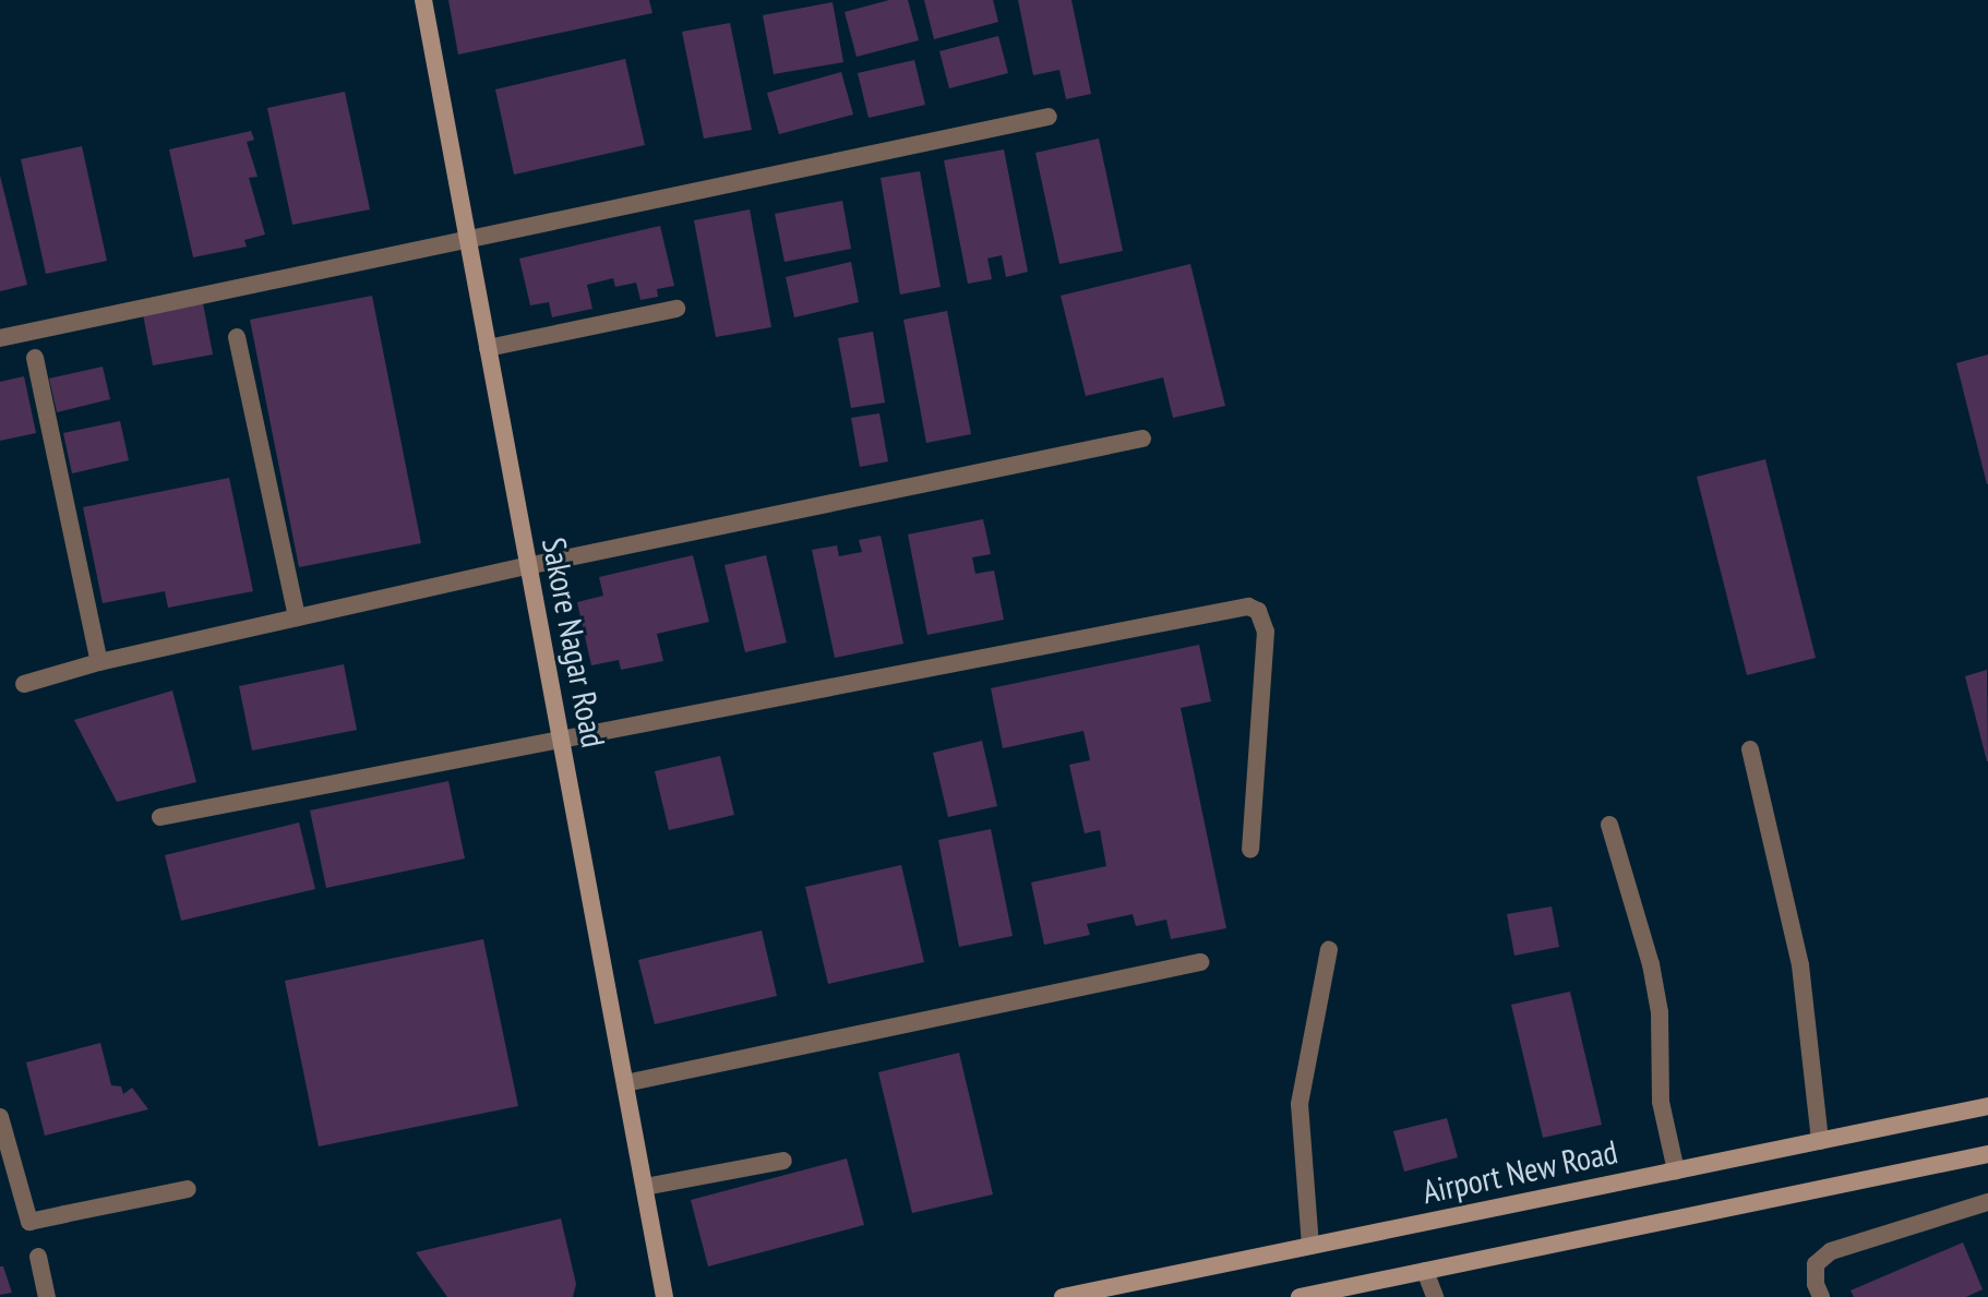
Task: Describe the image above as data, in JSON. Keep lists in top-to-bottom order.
{
  "streets": {
    "main road": ["Sakore Nagar Road", "Airport New Road"]
  }
}
